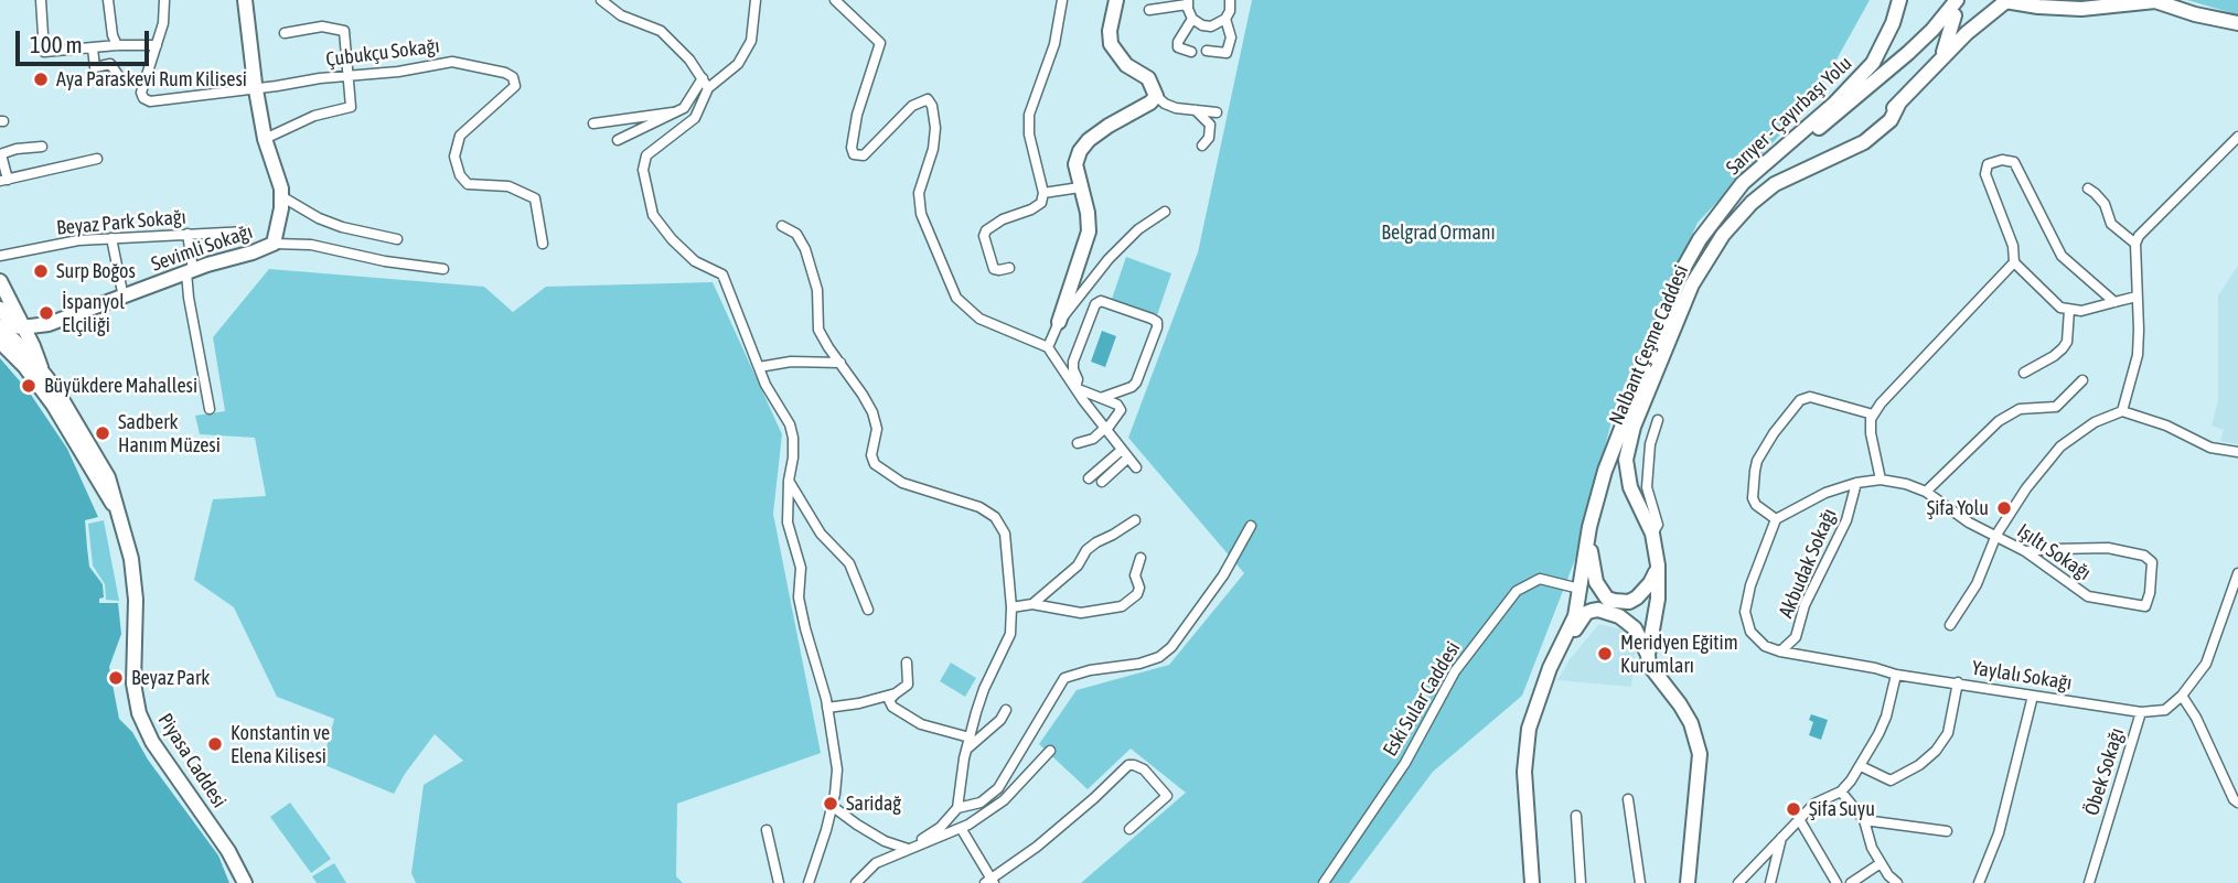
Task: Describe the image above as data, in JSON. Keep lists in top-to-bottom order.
{
  "streets": {
    "main road": [
      "Sarıyer - Çayırbaşı Yolu",
      "Sevimli Sokağı",
      "Nalbant Çeşme Caddesi",
      "Piyasa Caddesi"
    ],
    "street": [
      "Çubukçu Sokağı",
      "Beyaz Park Sokağı",
      "Işıltı Sokağı",
      "Akbudak Sokağı",
      "Yaylalı Sokağı",
      "Eski Sular Caddesi",
      "Öbek Sokağı"
    ]
  },
  "crossings": [
    ["Sarıyer - Çayırbaşı Yolu", "Eski Sular Caddesi"],
    ["Akbudak Sokağı", "Yaylalı Sokağı"],
    ["Yaylalı Sokağı", "Öbek Sokağı"]
  ],
  "parks": ["Belgrad Ormanı"],
  "places": [
    "Aya Paraskevi Rum Kilisesi",
    "Surp Boğos",
    "İspanyol Elçiliği",
    "Büyükdere Mahallesi",
    "Sadberk Hanım Müzesi",
    "Şifa Yolu",
    "Meridyen Eğitim Kurumları",
    "Beyaz Park",
    "Konstantin ve Elena Kilisesi",
    "Saridağ",
    "Şifa Suyu"
  ],
  "scale_bar": "100 m"
}
